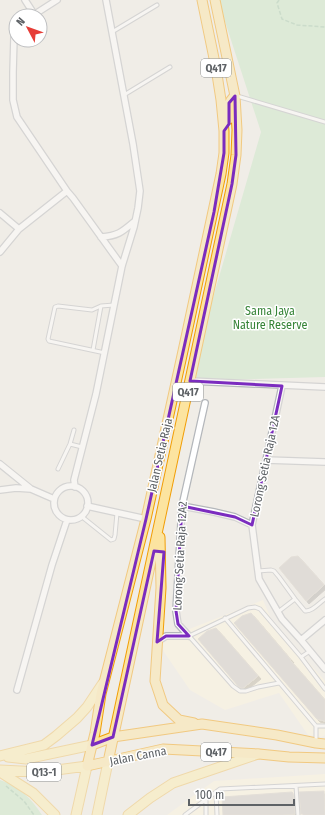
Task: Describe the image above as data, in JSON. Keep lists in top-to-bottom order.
{
  "streets": {
    "highway": ["Q417", "Jalan Setia Raja", "Jalan Canna"],
    "main road": ["Q13-1"],
    "street": ["Lorong Setia Raja 12A", "Lorong Setia Raja 12A2"]
  },
  "crossings": [
    ["Q417", "Jalan Setia Raja"],
    ["Q417", "Jalan Canna"],
    ["Jalan Setia Raja", "Jalan Canna"]
  ],
  "parks": ["Sama Jaya Nature Reserve"],
  "scale_bar": "100 m",
  "north": "top left"
}
